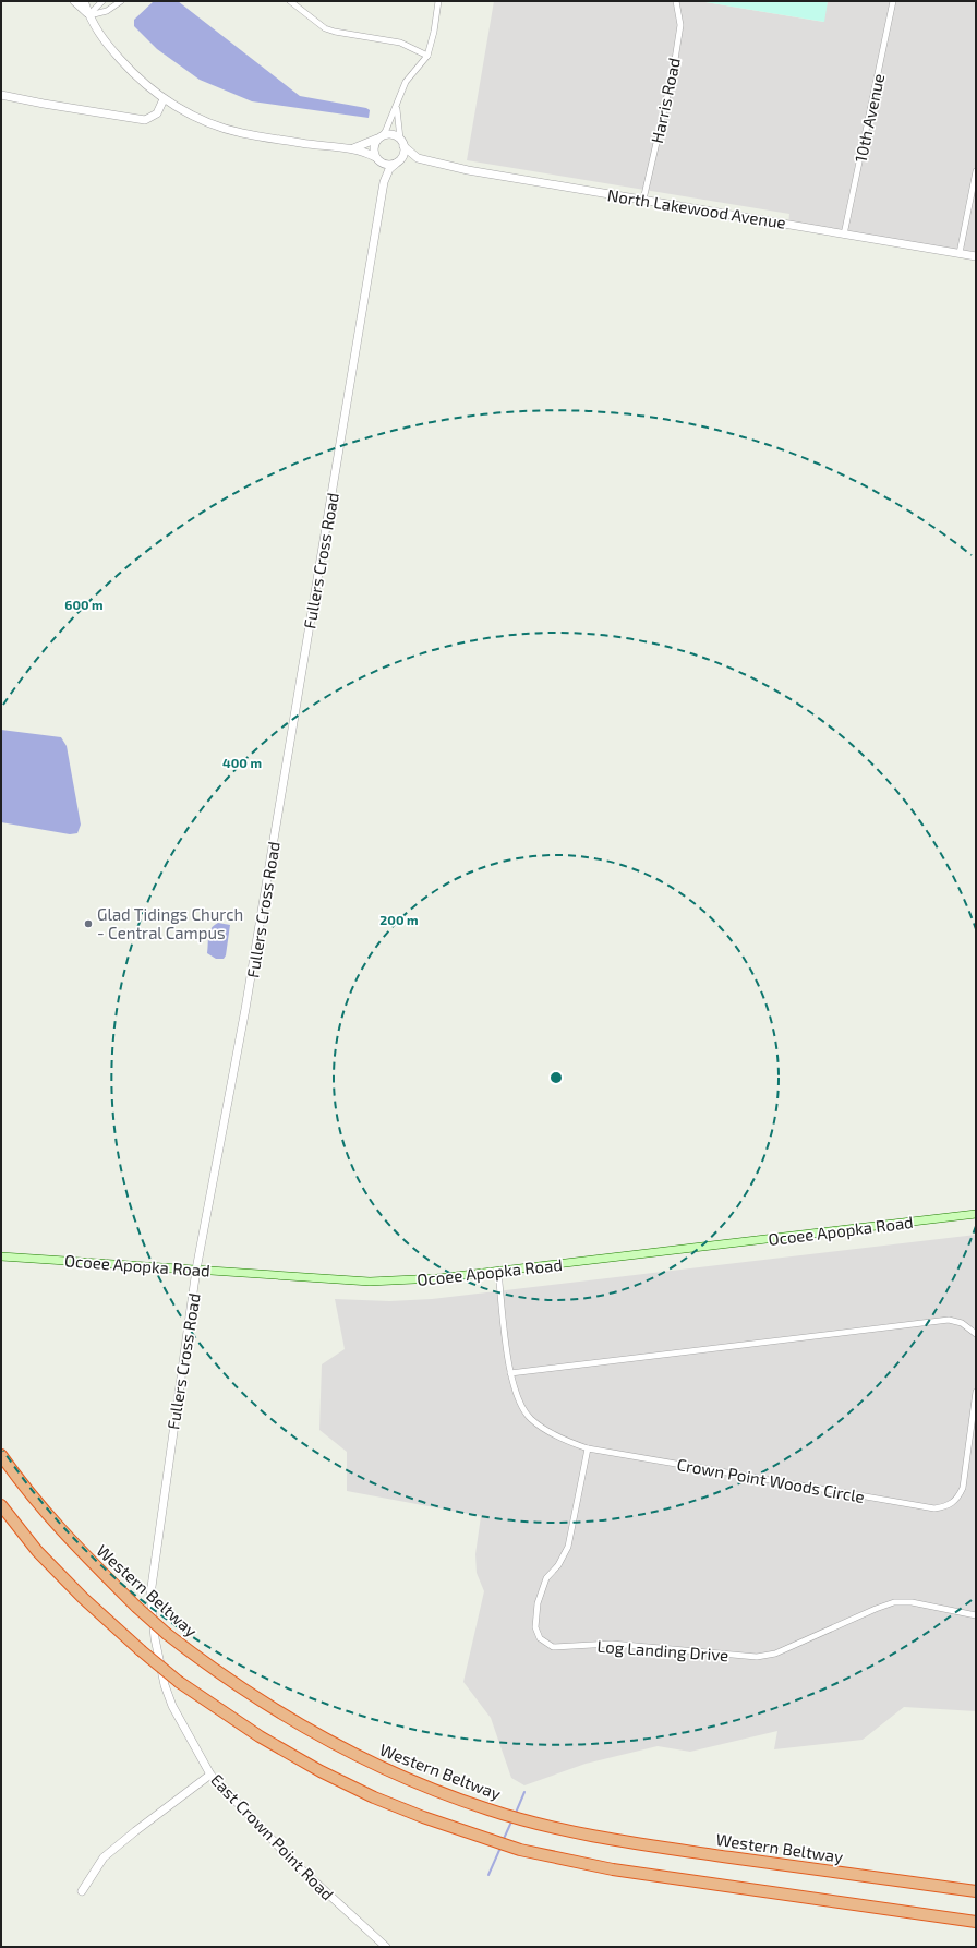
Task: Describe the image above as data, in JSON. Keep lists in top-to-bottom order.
{
  "streets": {
    "highway": ["Western Beltway"],
    "main road": ["Ocoee Apopka Road"],
    "street": [
      "Harris Road",
      "10th Avenue",
      "North Lakewood Avenue",
      "Fullers Cross Road",
      "Crown Point Woods Circle",
      "Log Landing Drive",
      "East Crown Point Road"
    ]
  },
  "crossings": [
    ["Harris Road", "North Lakewood Avenue"],
    ["10th Avenue", "North Lakewood Avenue"],
    ["North Lakewood Avenue", "Fullers Cross Road"],
    ["Fullers Cross Road", "Ocoee Apopka Road"],
    ["Fullers Cross Road", "East Crown Point Road"],
    ["Ocoee Apopka Road", "Crown Point Woods Circle"],
    ["Crown Point Woods Circle", "Log Landing Drive"]
  ],
  "places": ["Glad Tidings Church - Central Campus"],
  "rings": ["600 m", "400 m", "200 m"]
}
